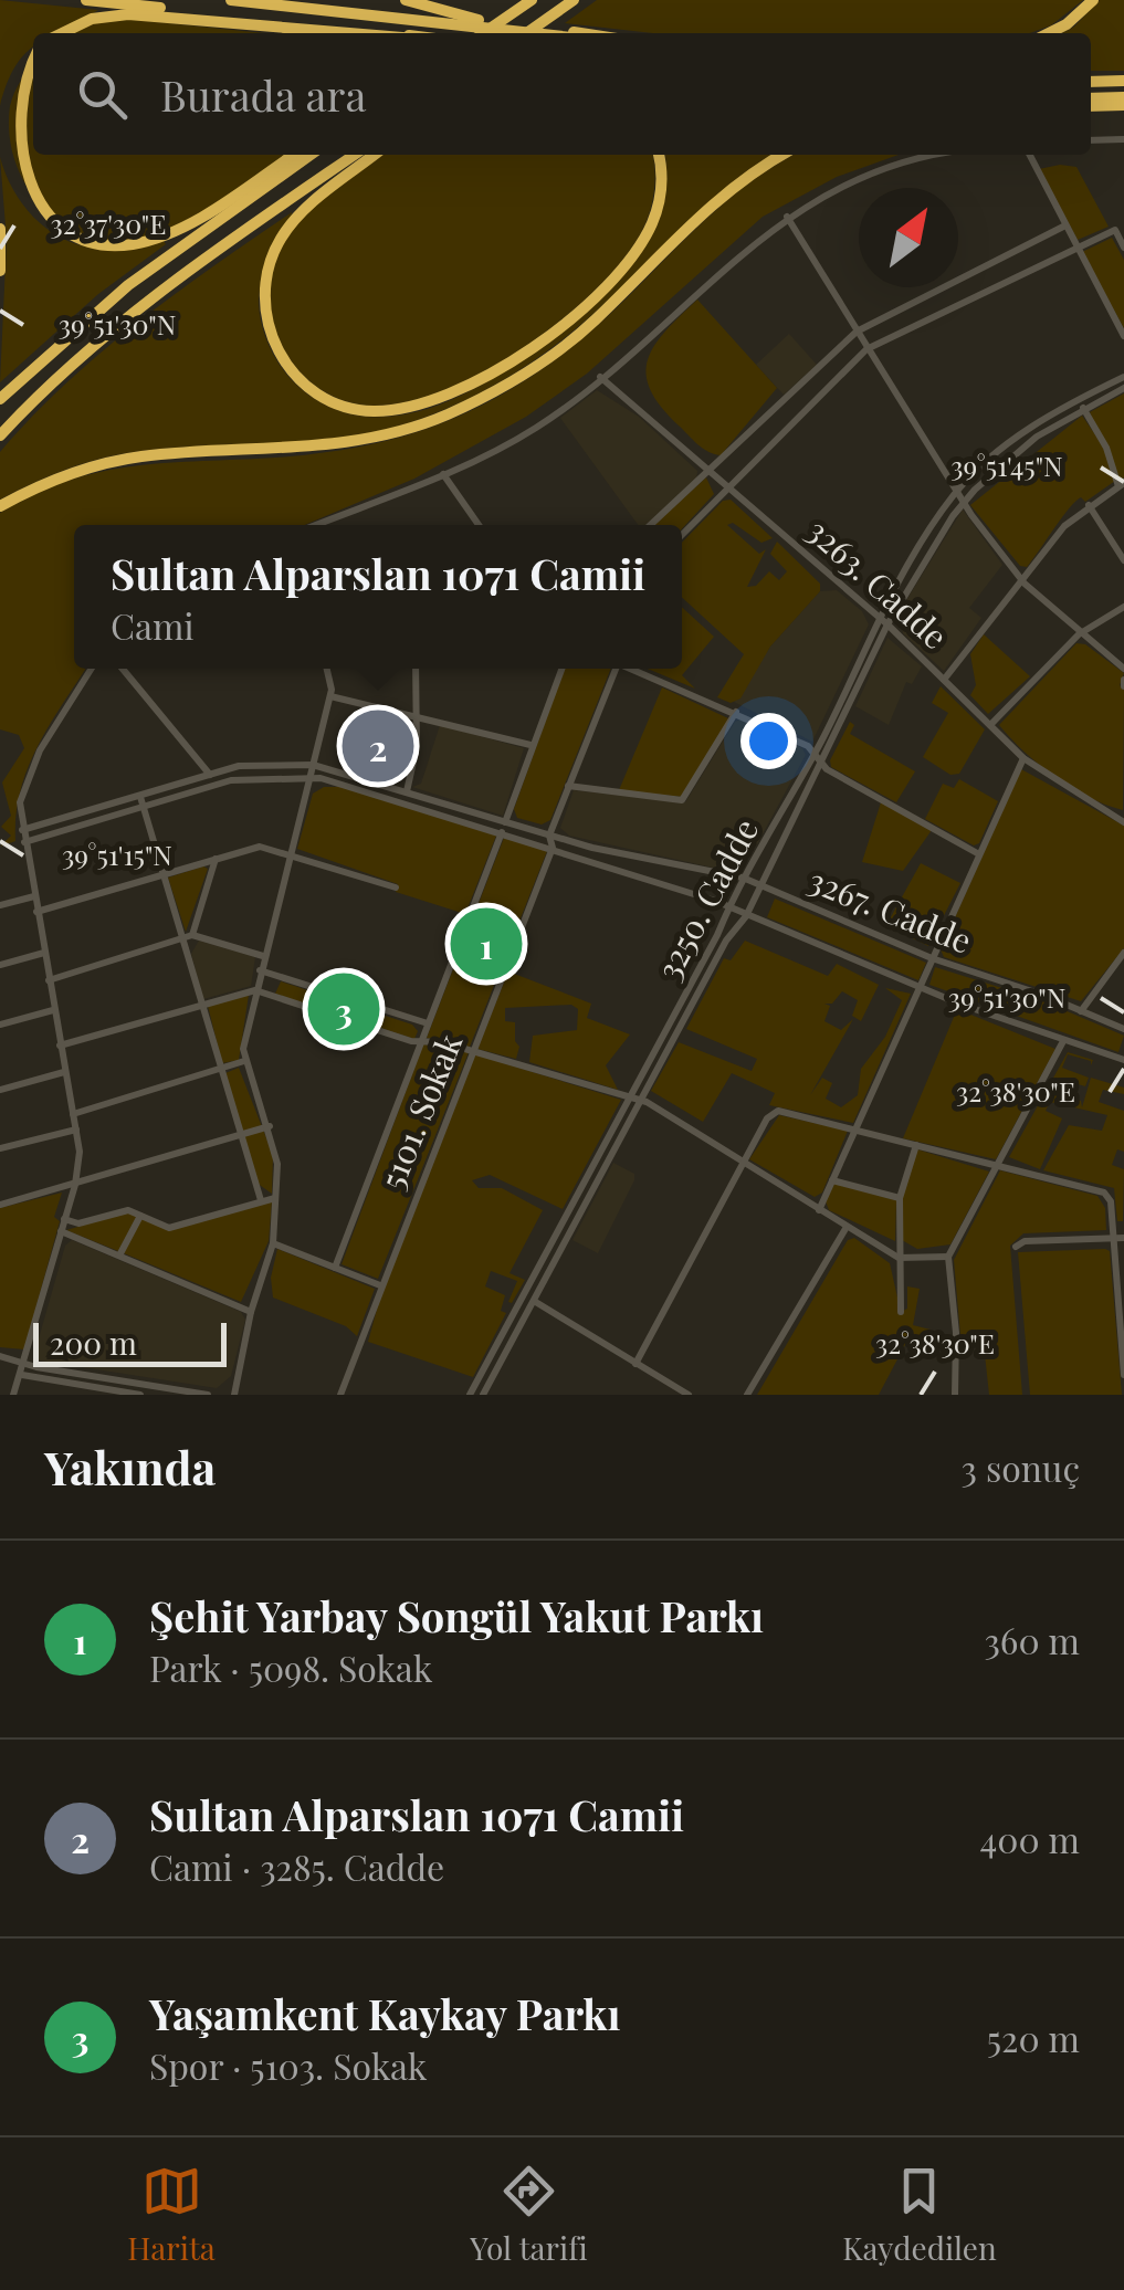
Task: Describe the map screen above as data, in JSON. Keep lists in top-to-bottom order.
{
  "streets": {
    "street": [
      "3263. Cadde",
      "3250. Cadde",
      "3267. Cadde",
      "5101. Sokak"
    ]
  },
  "crossings": [
    ["3263. Cadde", "3250. Cadde"],
    ["3250. Cadde", "3267. Cadde"],
    ["3267. Cadde", "5101. Sokak"]
  ],
  "scale_bar": "200 m",
  "north": "top right",
  "page": {
    "search": "Burada ara",
    "popup": ["Sultan Alparslan 1071 Camii", "Cami"],
    "pins": ["2", "1", "3"],
    "scale": "200 m",
    "heading": ["Yakında", "3 sonuç"],
    "list": [
      {
        "mark": "1",
        "name": "Şehit Yarbay Songül Yakut Parkı",
        "note": "Park · 5098. Sokak",
        "value": "360 m"
      },
      {
        "mark": "2",
        "name": "Sultan Alparslan 1071 Camii",
        "note": "Cami · 3285. Cadde",
        "value": "400 m"
      },
      {
        "mark": "3",
        "name": "Yaşamkent Kaykay Parkı",
        "note": "Spor · 5103. Sokak",
        "value": "520 m"
      }
    ],
    "nav": ["Harita", "Yol tarifi", "Kaydedilen"]
  },
  "coordinates": [
    "32°37'30\"E",
    "39°51'30\"N",
    "39°51'45\"N",
    "39°51'15\"N",
    "32°38'30\"E"
  ]
}
